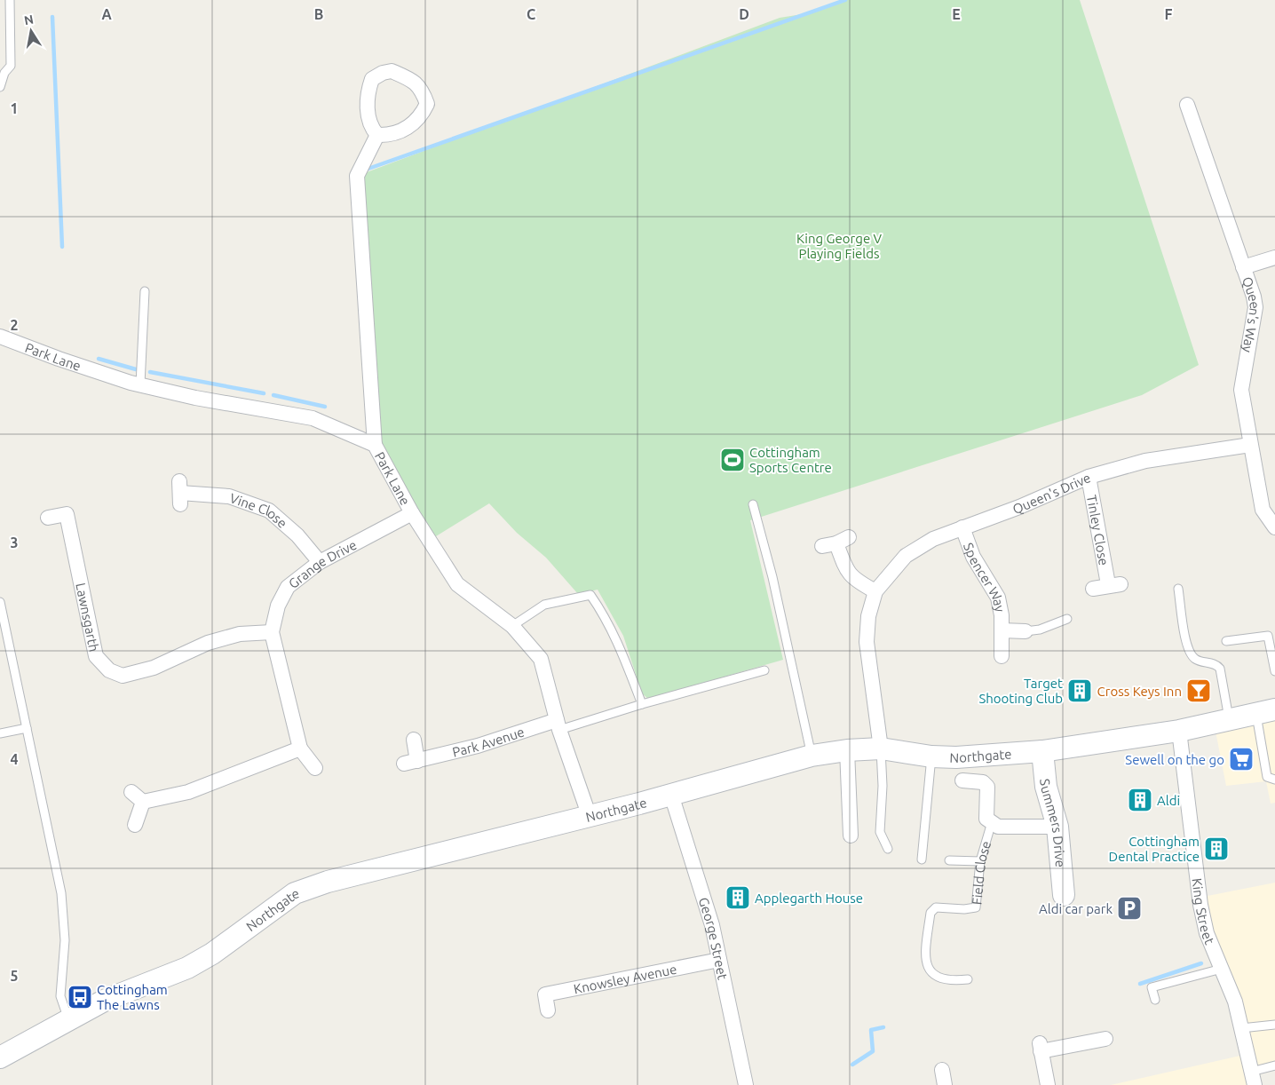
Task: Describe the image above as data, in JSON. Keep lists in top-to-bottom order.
{
  "streets": {
    "street": [
      "Queen's Way",
      "Park Lane",
      "Queen's Drive",
      "Vine Close",
      "Tinley Close",
      "Grange Drive",
      "Spencer Way",
      "Lawnsgarth",
      "Park Avenue",
      "Northgate",
      "Summers Drive",
      "Field Close",
      "King Street",
      "George Street",
      "Knowsley Avenue"
    ]
  },
  "crossings": [
    ["Queen's Way", "Queen's Drive"],
    ["Park Lane", "Grange Drive"],
    ["Park Lane", "Park Avenue"],
    ["Park Lane", "Northgate"],
    ["Queen's Drive", "Tinley Close"],
    ["Queen's Drive", "Spencer Way"],
    ["Queen's Drive", "Northgate"],
    ["Vine Close", "Grange Drive"],
    ["Grange Drive", "Lawnsgarth"],
    ["Northgate", "Summers Drive"],
    ["Northgate", "King Street"],
    ["Northgate", "George Street"],
    ["Summers Drive", "Field Close"],
    ["George Street", "Knowsley Avenue"]
  ],
  "parks": ["King George V Playing Fields"],
  "places": {
    "sports": ["Cottingham Sports Centre"],
    "building": [
      "Target Shooting Club",
      "Aldi",
      "Cottingham Dental Practice",
      "Applegarth House"
    ],
    "bar": ["Cross Keys Inn"],
    "supermarket": ["Sewell on the go"],
    "parking": ["Aldi car park"],
    "bus stop": ["Cottingham The Lawns"]
  },
  "north": "top",
  "grid": {
    "columns": [
      "A",
      "B",
      "C",
      "D",
      "E",
      "F"
    ],
    "rows": [
      "1",
      "2",
      "3",
      "4",
      "5"
    ]
  }
}
